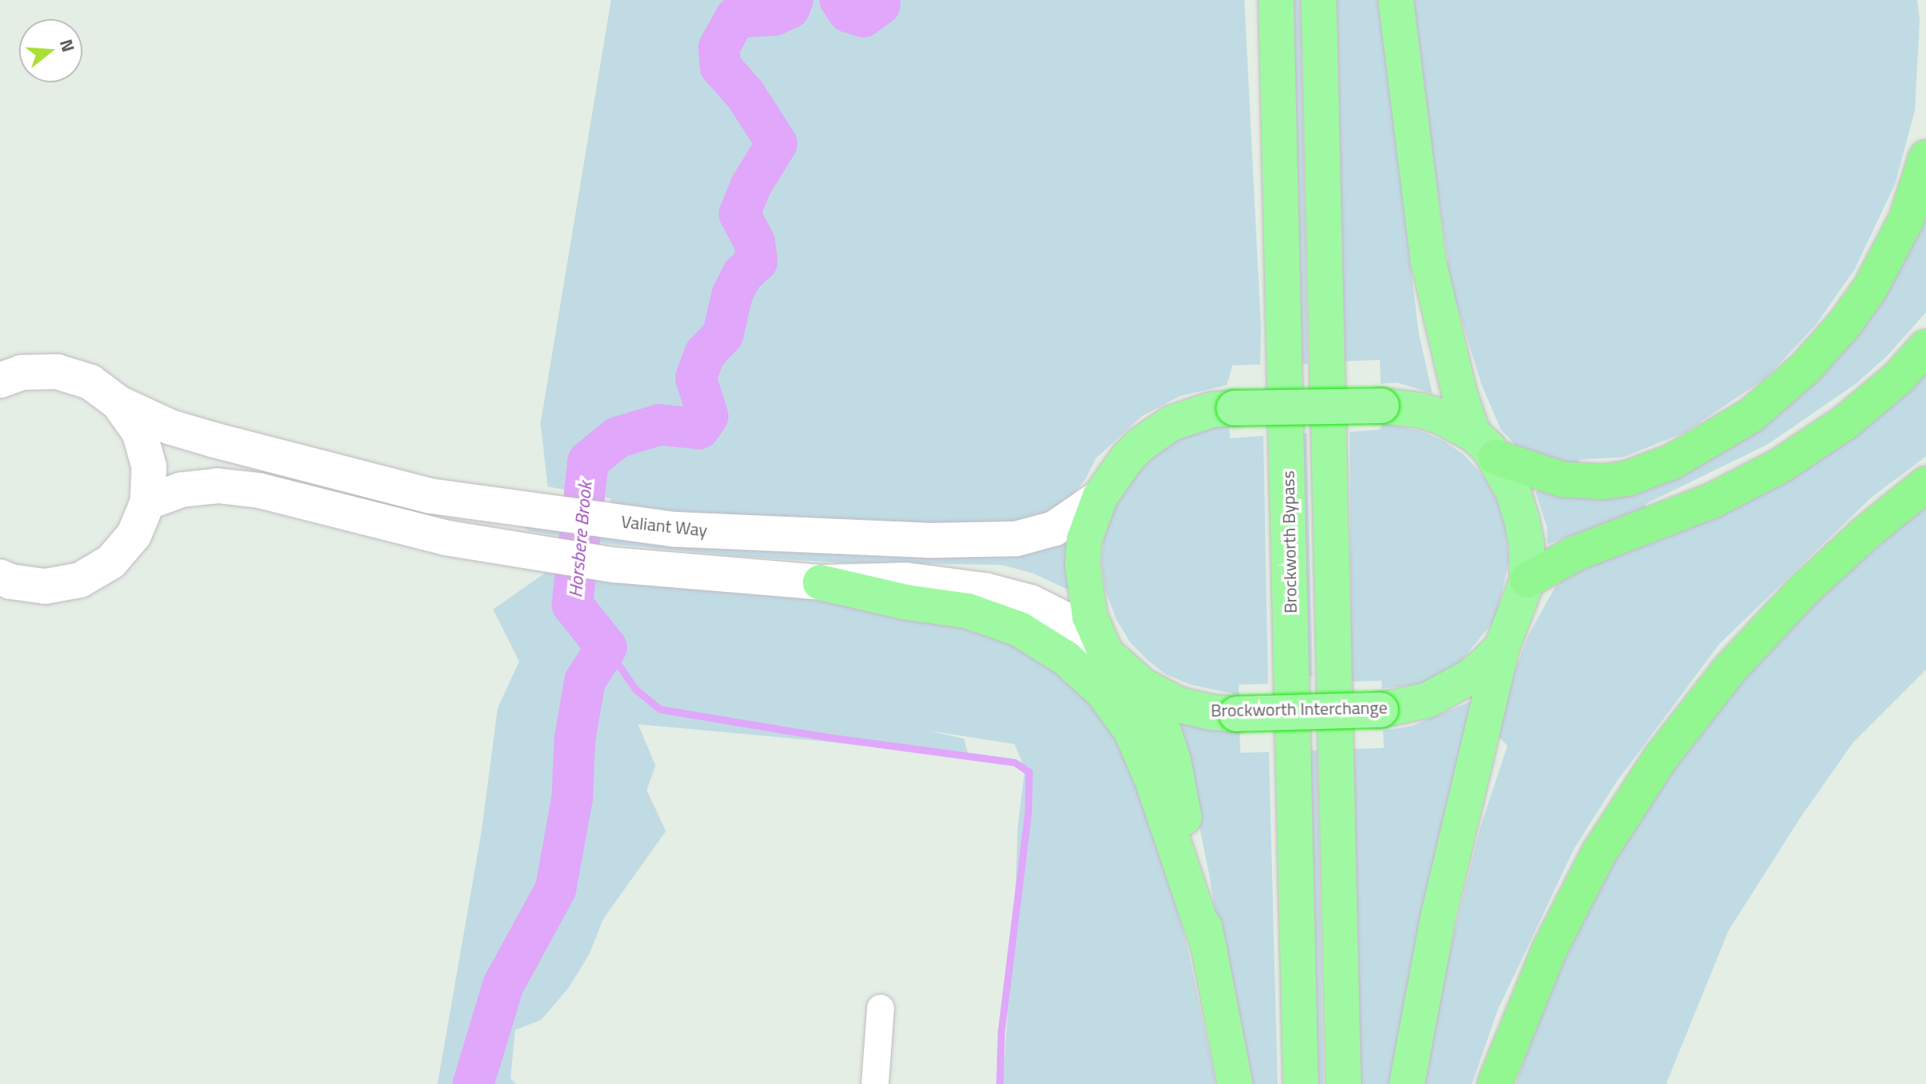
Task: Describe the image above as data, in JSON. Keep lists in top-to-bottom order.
{
  "streets": {
    "highway": ["Brockworth Bypass", "Brockworth Interchange"],
    "main road": ["Valiant Way"]
  },
  "crossings": [
    ["Valiant Way", "Brockworth Interchange"]
  ],
  "water": ["Horsbere Brook"],
  "north": "right"
}
